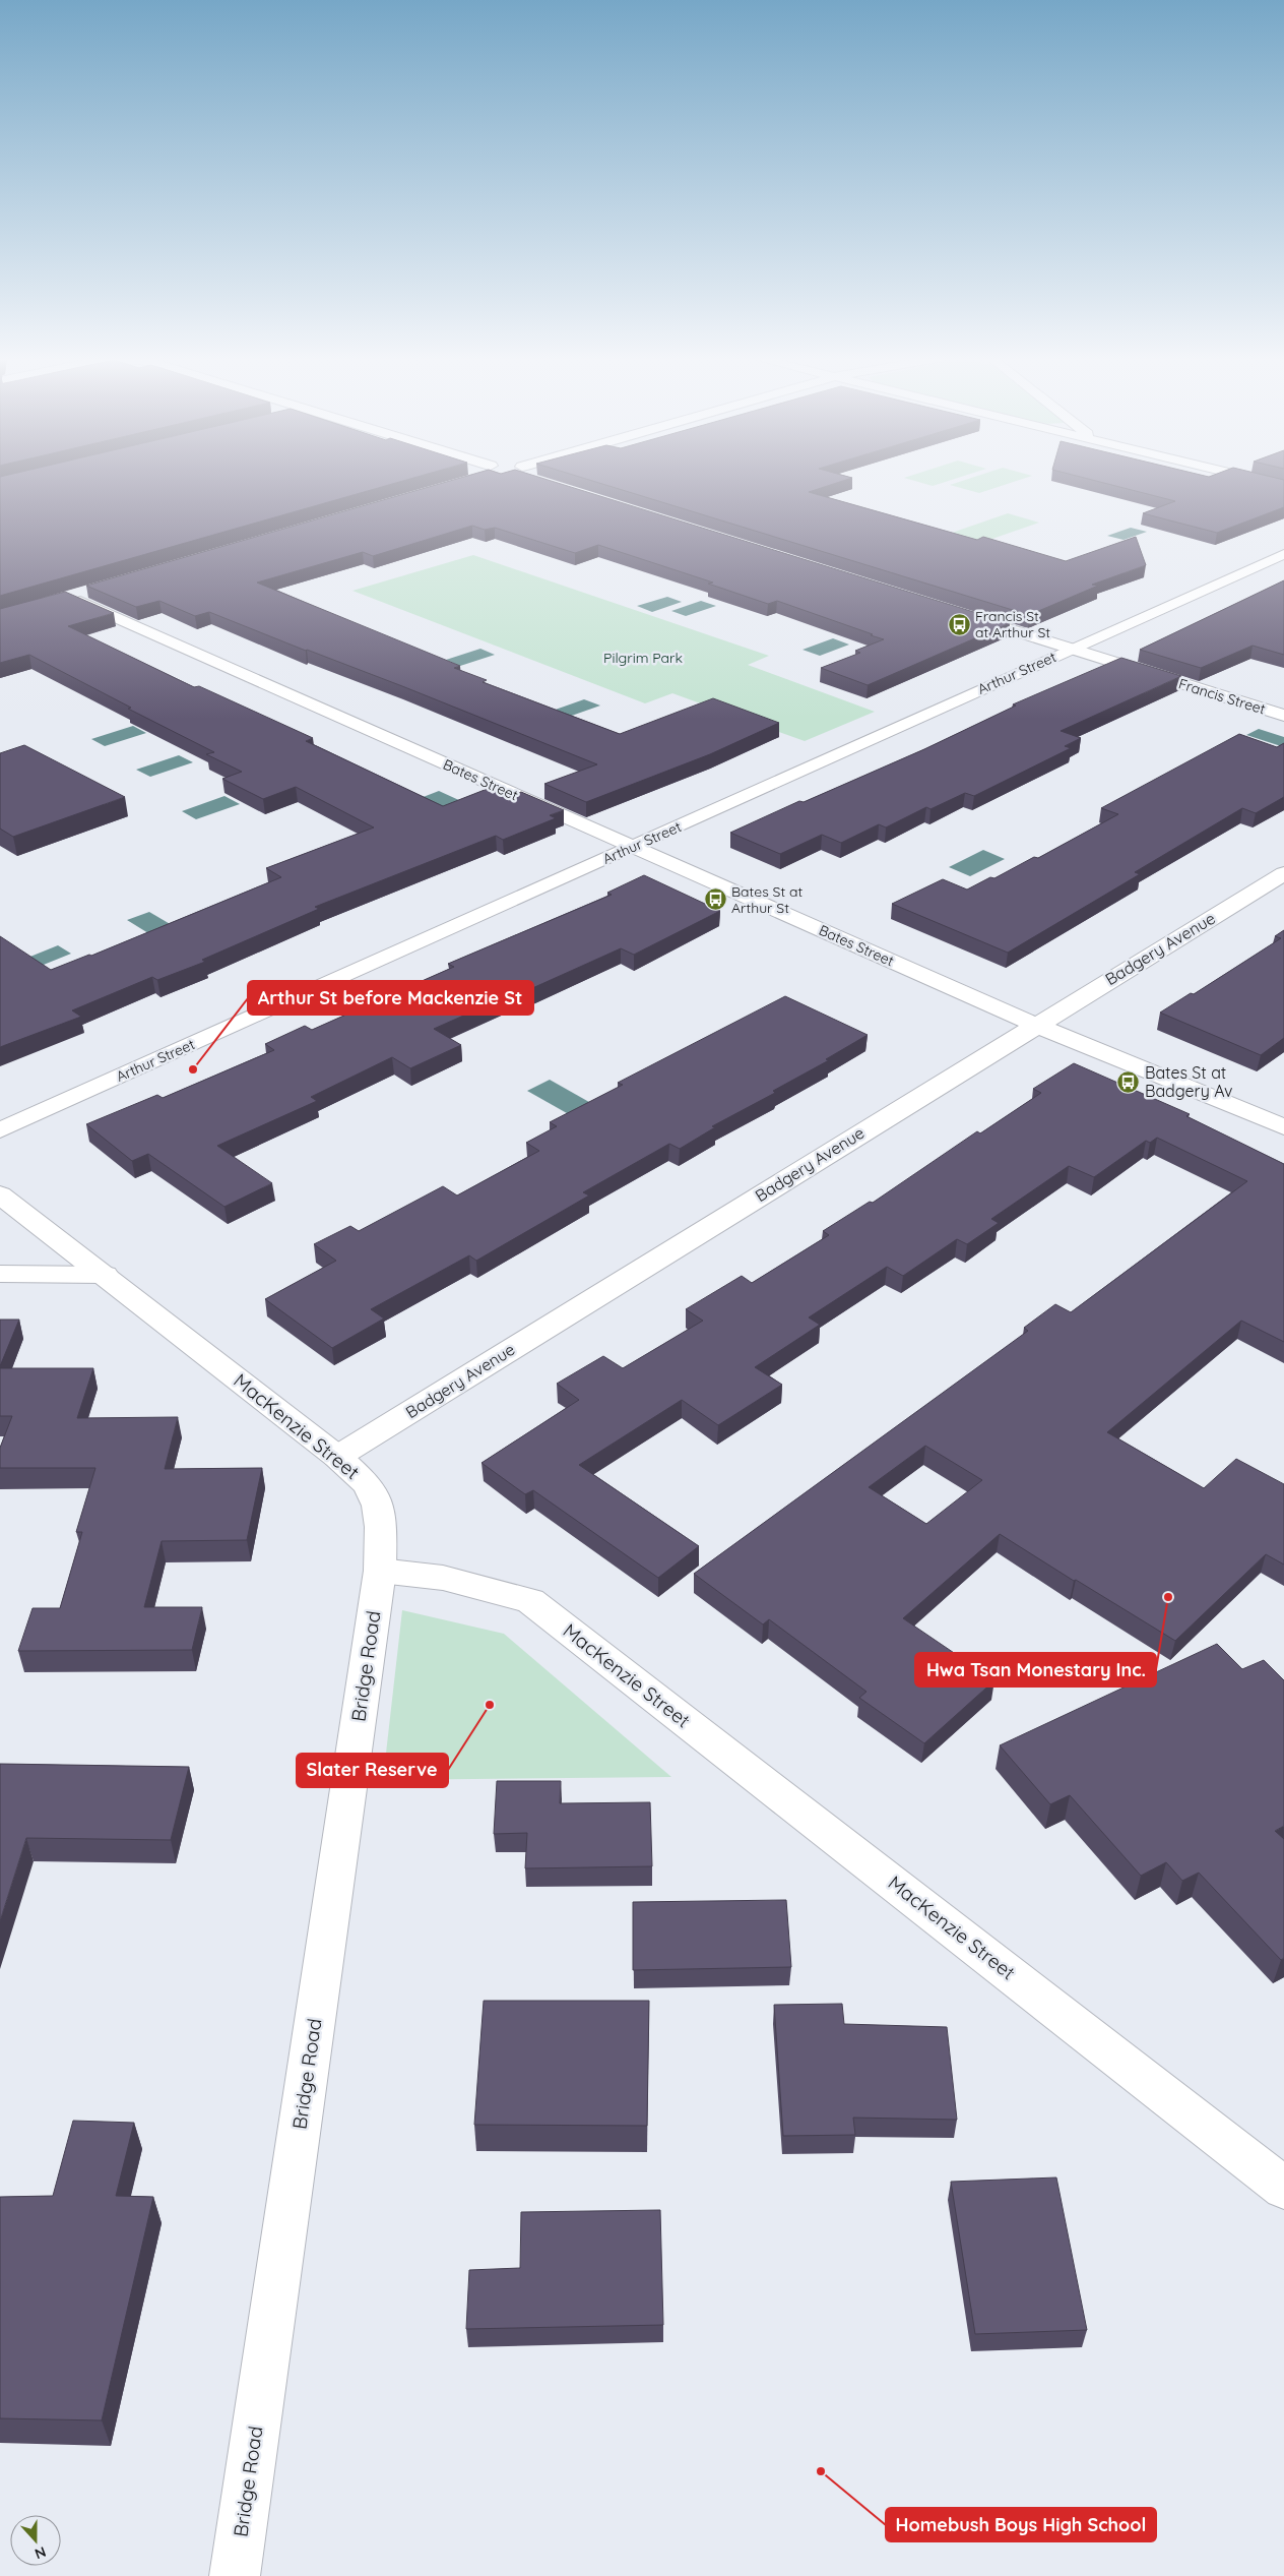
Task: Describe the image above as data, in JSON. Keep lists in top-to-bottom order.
{
  "streets": {
    "street": [
      "Arthur Street",
      "Francis Street",
      "Bates Street",
      "Badgery Avenue",
      "MacKenzie Street",
      "Bridge Road"
    ]
  },
  "crossings": [
    ["Arthur Street", "Francis Street"],
    ["Arthur Street", "Bates Street"],
    ["Bates Street", "Badgery Avenue"],
    ["Badgery Avenue", "MacKenzie Street"],
    ["MacKenzie Street", "Bridge Road"]
  ],
  "parks": ["Pilgrim Park"],
  "places": {
    "bus stop": ["Francis St at Arthur St", "Bates St at Arthur St", "Bates St at Badgery Av"],
    "other": [
      "Arthur St before Mackenzie St",
      "Hwa Tsan Monestary Inc.",
      "Slater Reserve",
      "Homebush Boys High School"
    ]
  },
  "north": "bottom"
}
